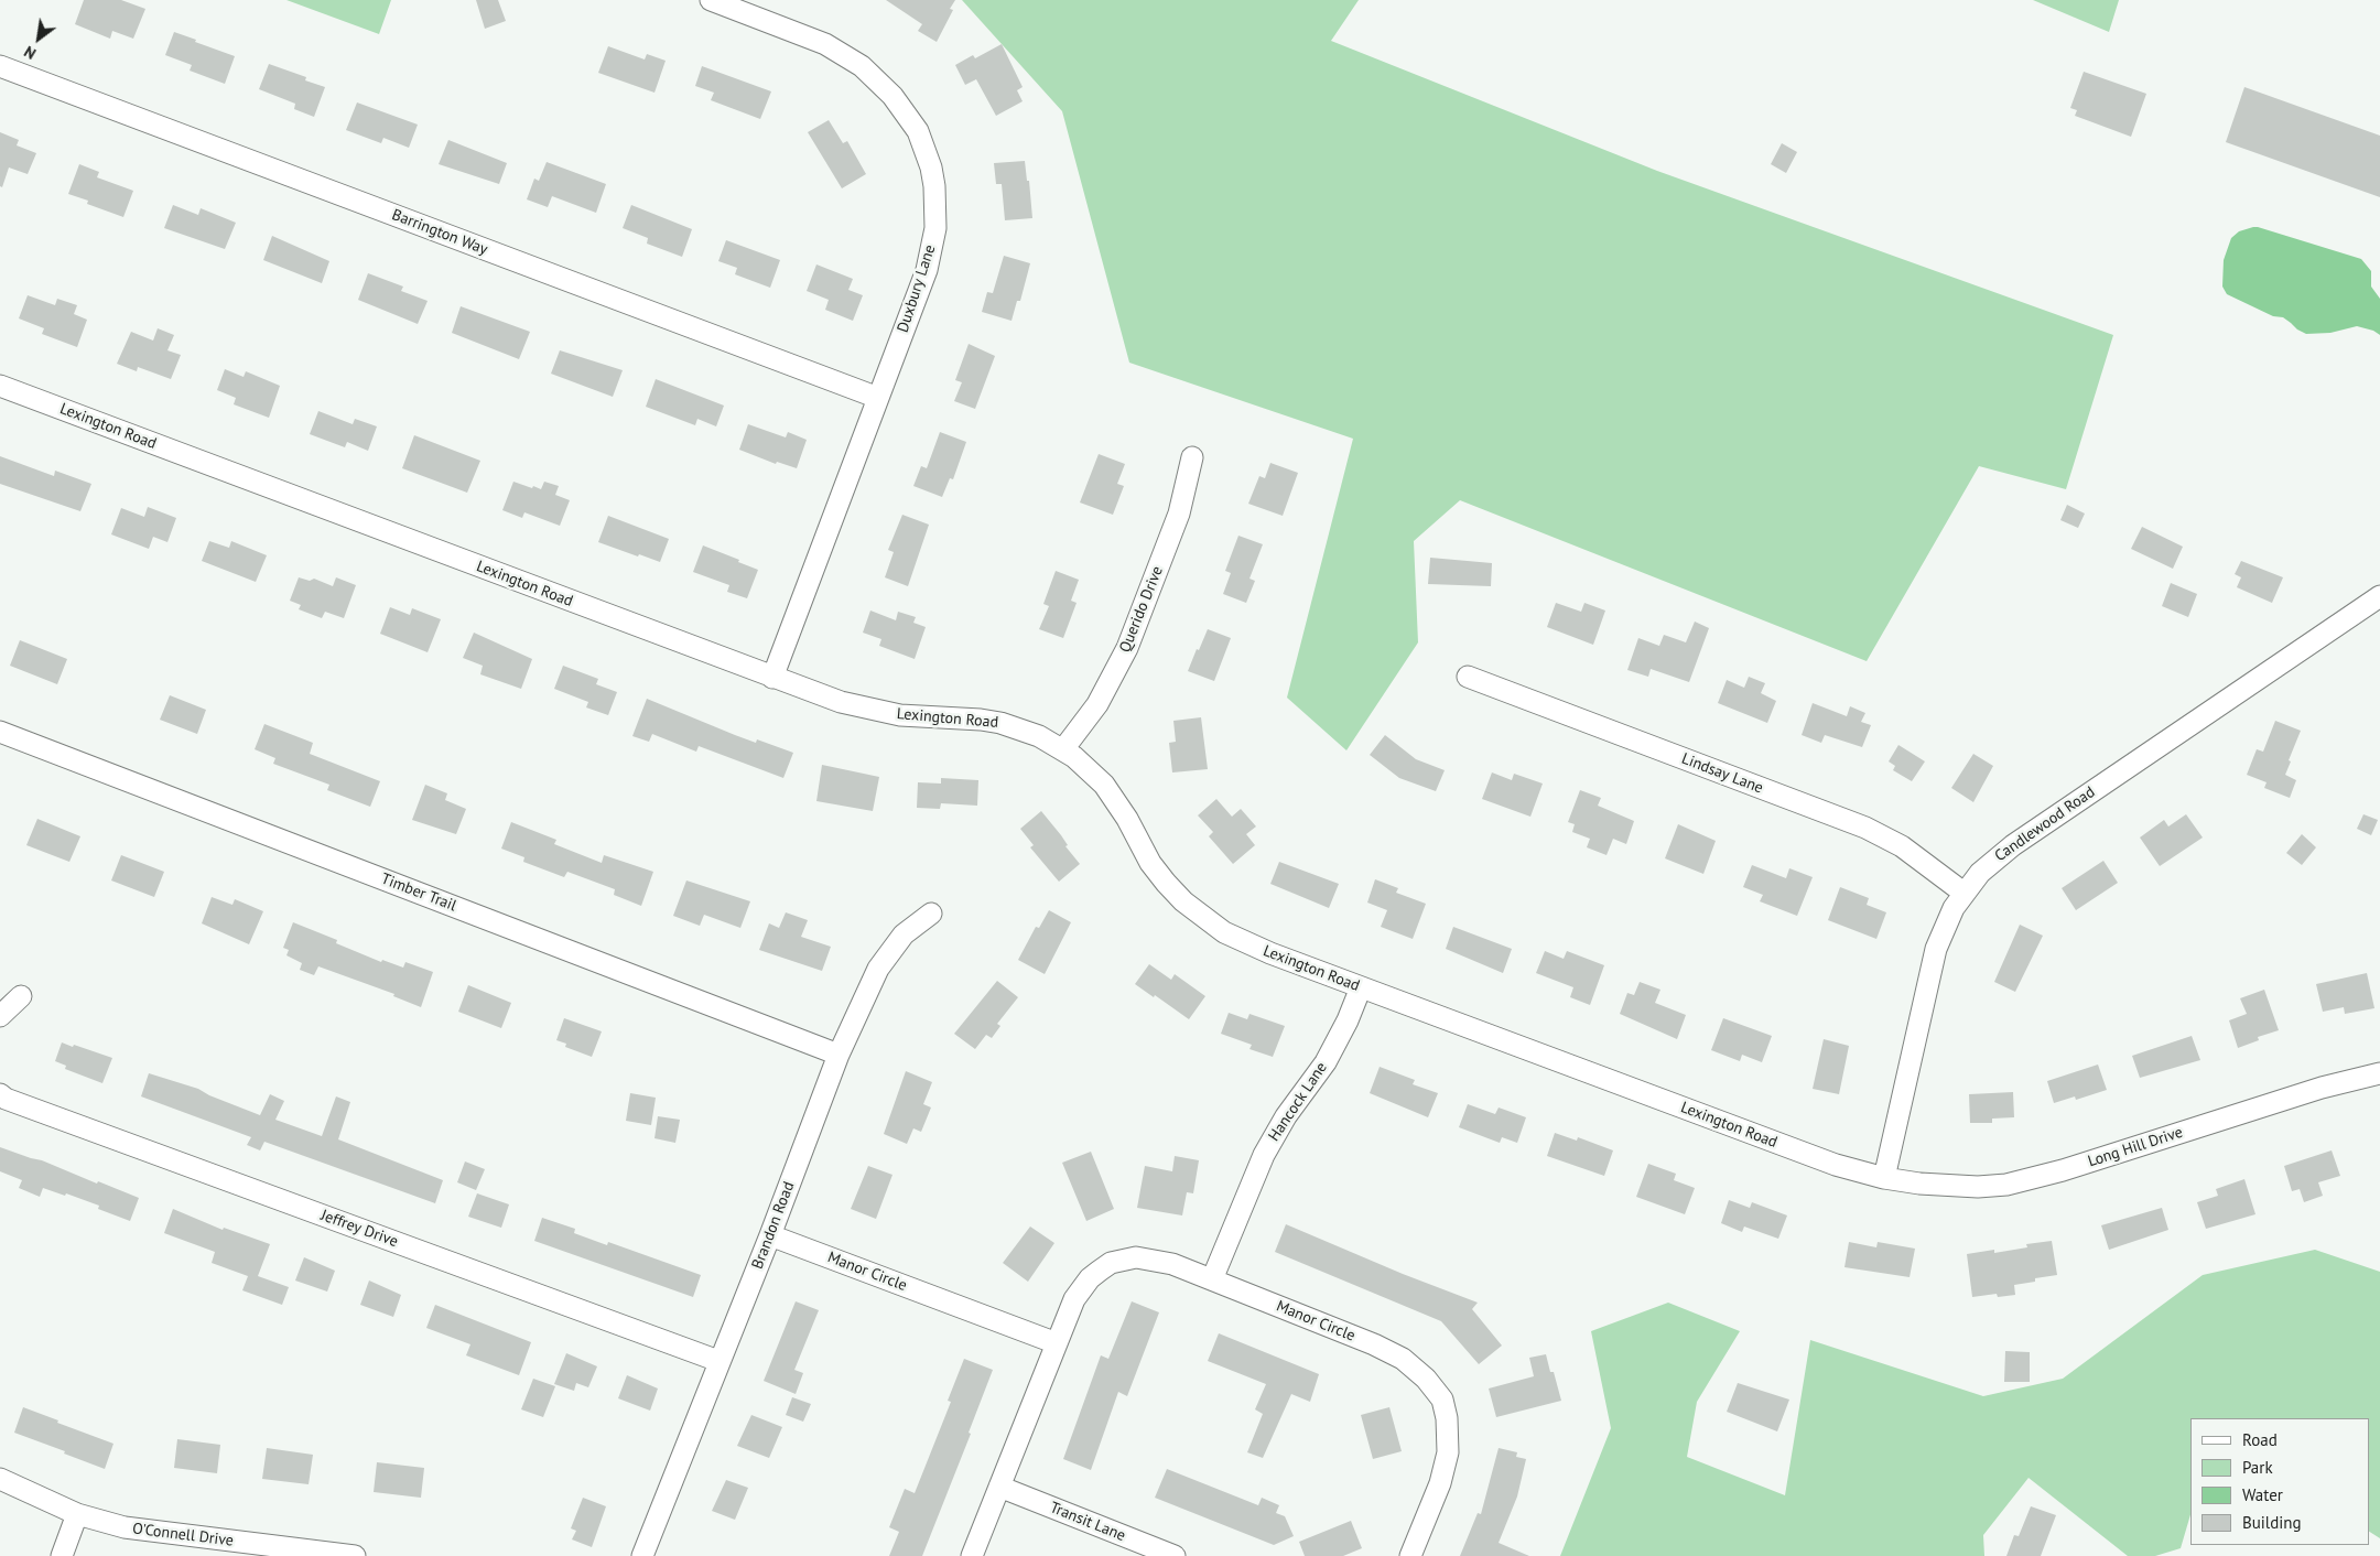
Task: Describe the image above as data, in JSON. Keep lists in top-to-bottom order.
{
  "streets": {
    "street": [
      "Barrington Way",
      "Duxbury Lane",
      "Lexington Road",
      "Querido Drive",
      "Lindsay Lane",
      "Candlewood Road",
      "Timber Trail",
      "Hancock Lane",
      "Long Hill Drive",
      "Brandon Road",
      "Jeffrey Drive",
      "Manor Circle",
      "Transit Lane",
      "O'Connell Drive"
    ]
  },
  "crossings": [
    ["Barrington Way", "Duxbury Lane"],
    ["Duxbury Lane", "Lexington Road"],
    ["Lexington Road", "Querido Drive"],
    ["Lexington Road", "Candlewood Road"],
    ["Lexington Road", "Hancock Lane"],
    ["Lexington Road", "Long Hill Drive"],
    ["Lindsay Lane", "Candlewood Road"],
    ["Candlewood Road", "Long Hill Drive"],
    ["Timber Trail", "Brandon Road"],
    ["Hancock Lane", "Manor Circle"],
    ["Brandon Road", "Jeffrey Drive"],
    ["Brandon Road", "Manor Circle"],
    ["Manor Circle", "Transit Lane"]
  ],
  "legend": [
    "Road",
    "Park",
    "Water",
    "Building"
  ],
  "north": "bottom left"
}
